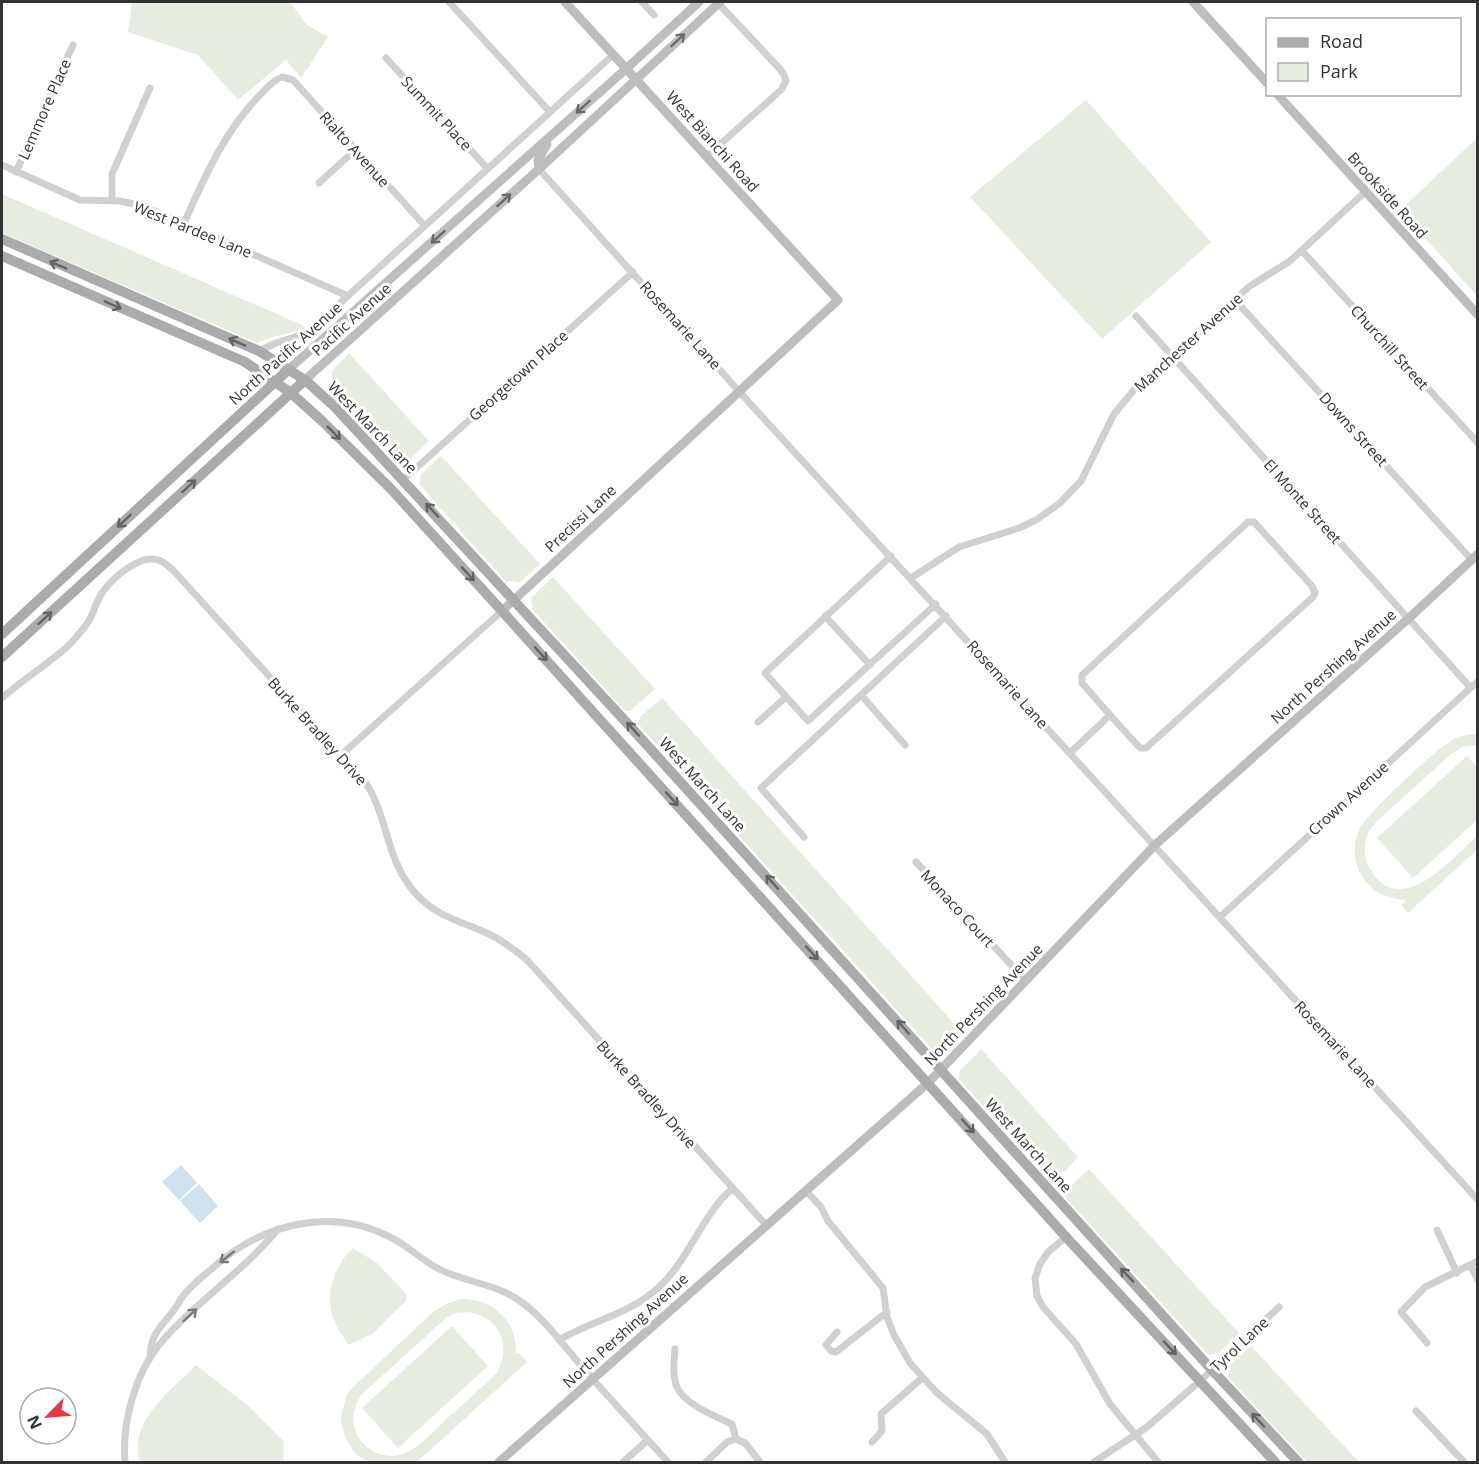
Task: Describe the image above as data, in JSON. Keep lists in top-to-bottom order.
{
  "streets": {
    "main road": [
      "West Bianchi Road",
      "Brookside Road",
      "Pacific Avenue",
      "North Pacific Avenue",
      "West March Lane",
      "Precissi Lane",
      "North Pershing Avenue"
    ],
    "street": [
      "Lemmore Place",
      "Summit Place",
      "Rialto Avenue",
      "West Pardee Lane",
      "Rosemarie Lane",
      "Manchester Avenue",
      "Churchill Street",
      "Georgetown Place",
      "Downs Street",
      "El Monte Street",
      "Burke Bradley Drive",
      "Crown Avenue",
      "Monaco Court",
      "Tyrol Lane"
    ]
  },
  "crossings": [
    ["Lemmore Place", "West Pardee Lane"],
    ["Summit Place", "Pacific Avenue"],
    ["West Bianchi Road", "Pacific Avenue"],
    ["West Bianchi Road", "North Pacific Avenue"],
    ["West Bianchi Road", "Precissi Lane"],
    ["Rialto Avenue", "West Pardee Lane"],
    ["Rialto Avenue", "Pacific Avenue"],
    ["Brookside Road", "Manchester Avenue"],
    ["West Pardee Lane", "Pacific Avenue"],
    ["Pacific Avenue", "Rosemarie Lane"],
    ["Pacific Avenue", "West March Lane"],
    ["Rosemarie Lane", "Manchester Avenue"],
    ["Rosemarie Lane", "Georgetown Place"],
    ["Rosemarie Lane", "Precissi Lane"],
    ["Rosemarie Lane", "North Pershing Avenue"],
    ["Rosemarie Lane", "Crown Avenue"],
    ["Manchester Avenue", "Churchill Street"],
    ["Manchester Avenue", "Downs Street"],
    ["Manchester Avenue", "El Monte Street"],
    ["North Pacific Avenue", "West March Lane"],
    ["Georgetown Place", "West March Lane"],
    ["West March Lane", "Precissi Lane"],
    ["West March Lane", "North Pershing Avenue"],
    ["West March Lane", "Tyrol Lane"],
    ["Downs Street", "North Pershing Avenue"],
    ["El Monte Street", "North Pershing Avenue"],
    ["El Monte Street", "Crown Avenue"],
    ["Precissi Lane", "Burke Bradley Drive"],
    ["North Pershing Avenue", "Burke Bradley Drive"],
    ["North Pershing Avenue", "Monaco Court"]
  ],
  "one_way": ["North Pacific Avenue"],
  "legend": ["Road", "Park"],
  "north": "bottom left"
}
